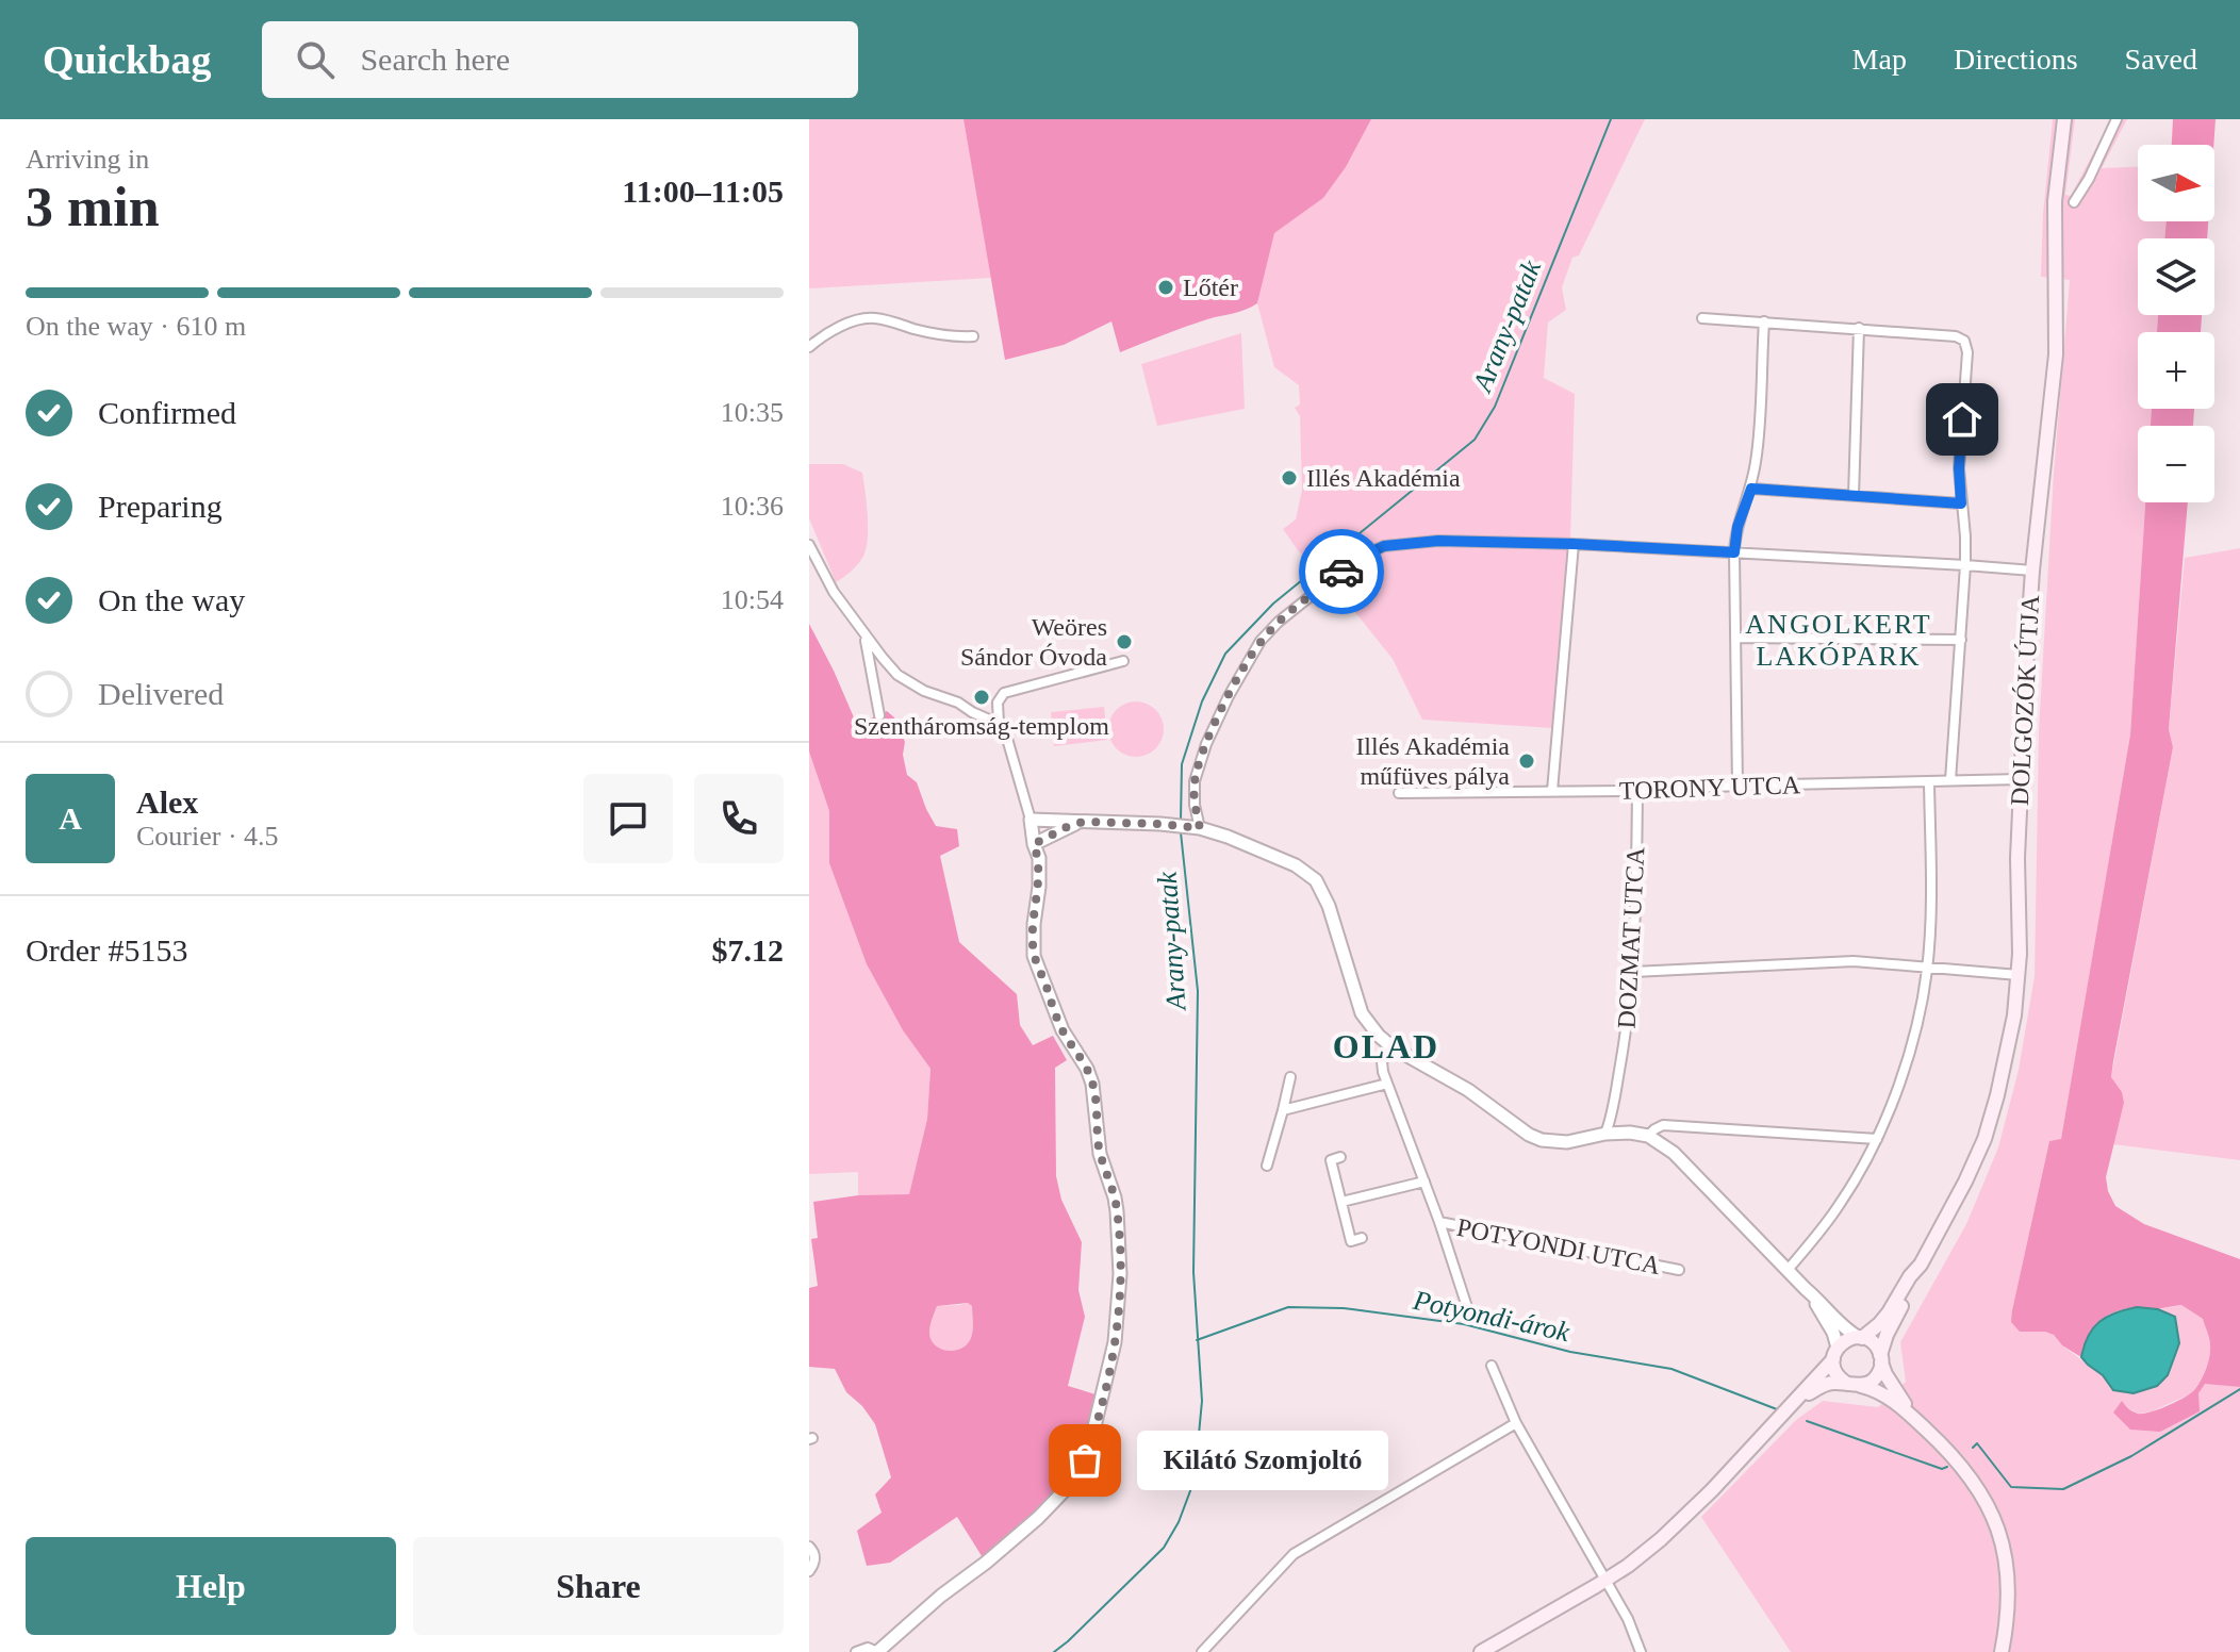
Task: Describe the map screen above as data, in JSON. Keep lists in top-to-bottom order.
{
  "streets": {
    "main road": ["DOLGOZÓK ÚTJA"],
    "street": ["TORONY UTCA", "DOZMAT UTCA", "POTYONDI UTCA"]
  },
  "crossings": [
    ["DOLGOZÓK ÚTJA", "TORONY UTCA"],
    ["TORONY UTCA", "DOZMAT UTCA"]
  ],
  "districts": ["ANGOLKERT LAKÓPARK", "OLAD"],
  "water": ["Arany-patak", "Potyondi-árok"],
  "places": [
    "Lőtér",
    "Illés Akadémia",
    "Weöres Sándor Óvoda",
    "Szentháromság-templom",
    "Illés Akadémia műfüves pálya",
    "Kilátó Szomjoltó"
  ],
  "north": "right",
  "page": {
    "header": "Quickbag",
    "search": "Search here",
    "nav": ["Map", "Directions", "Saved"],
    "heading": ["3 min", "Arriving in", "11:00–11:05"],
    "panel": [
      "Alex",
      "Courier · 4.5",
      "Order #5153",
      "$7.12"
    ],
    "map_buttons": ["+", "−"],
    "bar": "On the way · 610 m",
    "list": [
      ["Confirmed", "10:35"],
      ["Preparing", "10:36"],
      ["On the way", "10:54"],
      "Delivered"
    ],
    "round": "A",
    "bubble": "Kilátó Szomjoltó",
    "buttons": ["Help", "Share"]
  }
}
